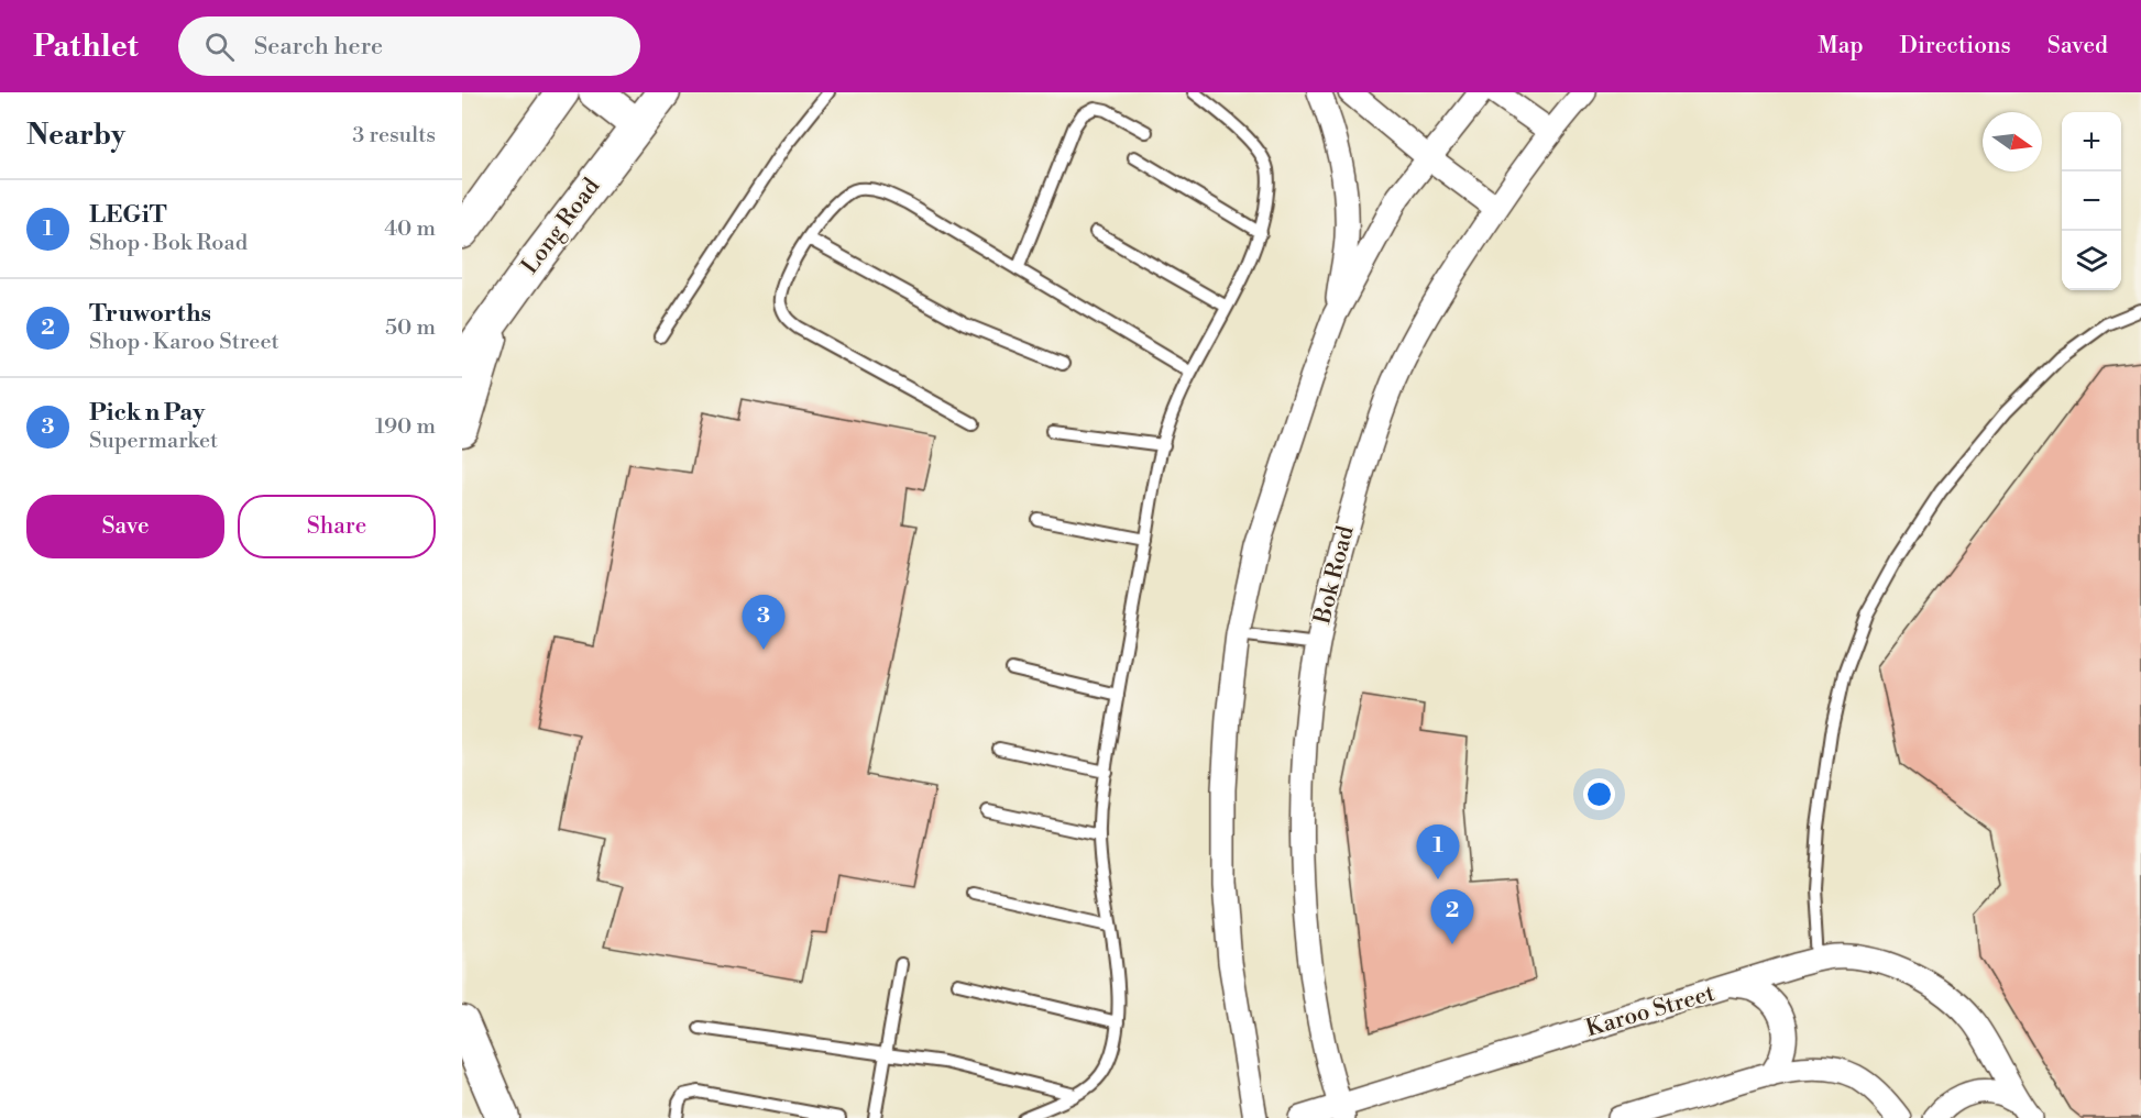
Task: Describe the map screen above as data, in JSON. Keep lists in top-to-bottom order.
{
  "streets": {
    "street": ["Long Road", "Bok Road", "Karoo Street"]
  },
  "crossings": [
    ["Bok Road", "Karoo Street"]
  ],
  "north": "right",
  "page": {
    "header": "Pathlet",
    "search": "Search here",
    "nav": ["Map", "Directions", "Saved"],
    "heading": ["Nearby", "3 results"],
    "map_buttons": ["+", "−"],
    "list": [
      {
        "mark": "1",
        "name": "LEGiT",
        "note": "Shop · Bok Road",
        "value": "40 m"
      },
      {
        "mark": "2",
        "name": "Truworths",
        "note": "Shop · Karoo Street",
        "value": "50 m"
      },
      {
        "mark": "3",
        "name": "Pick n Pay",
        "note": "Supermarket",
        "value": "190 m"
      }
    ],
    "buttons": ["Save", "Share"],
    "pins": ["3", "1", "2"]
  }
}
